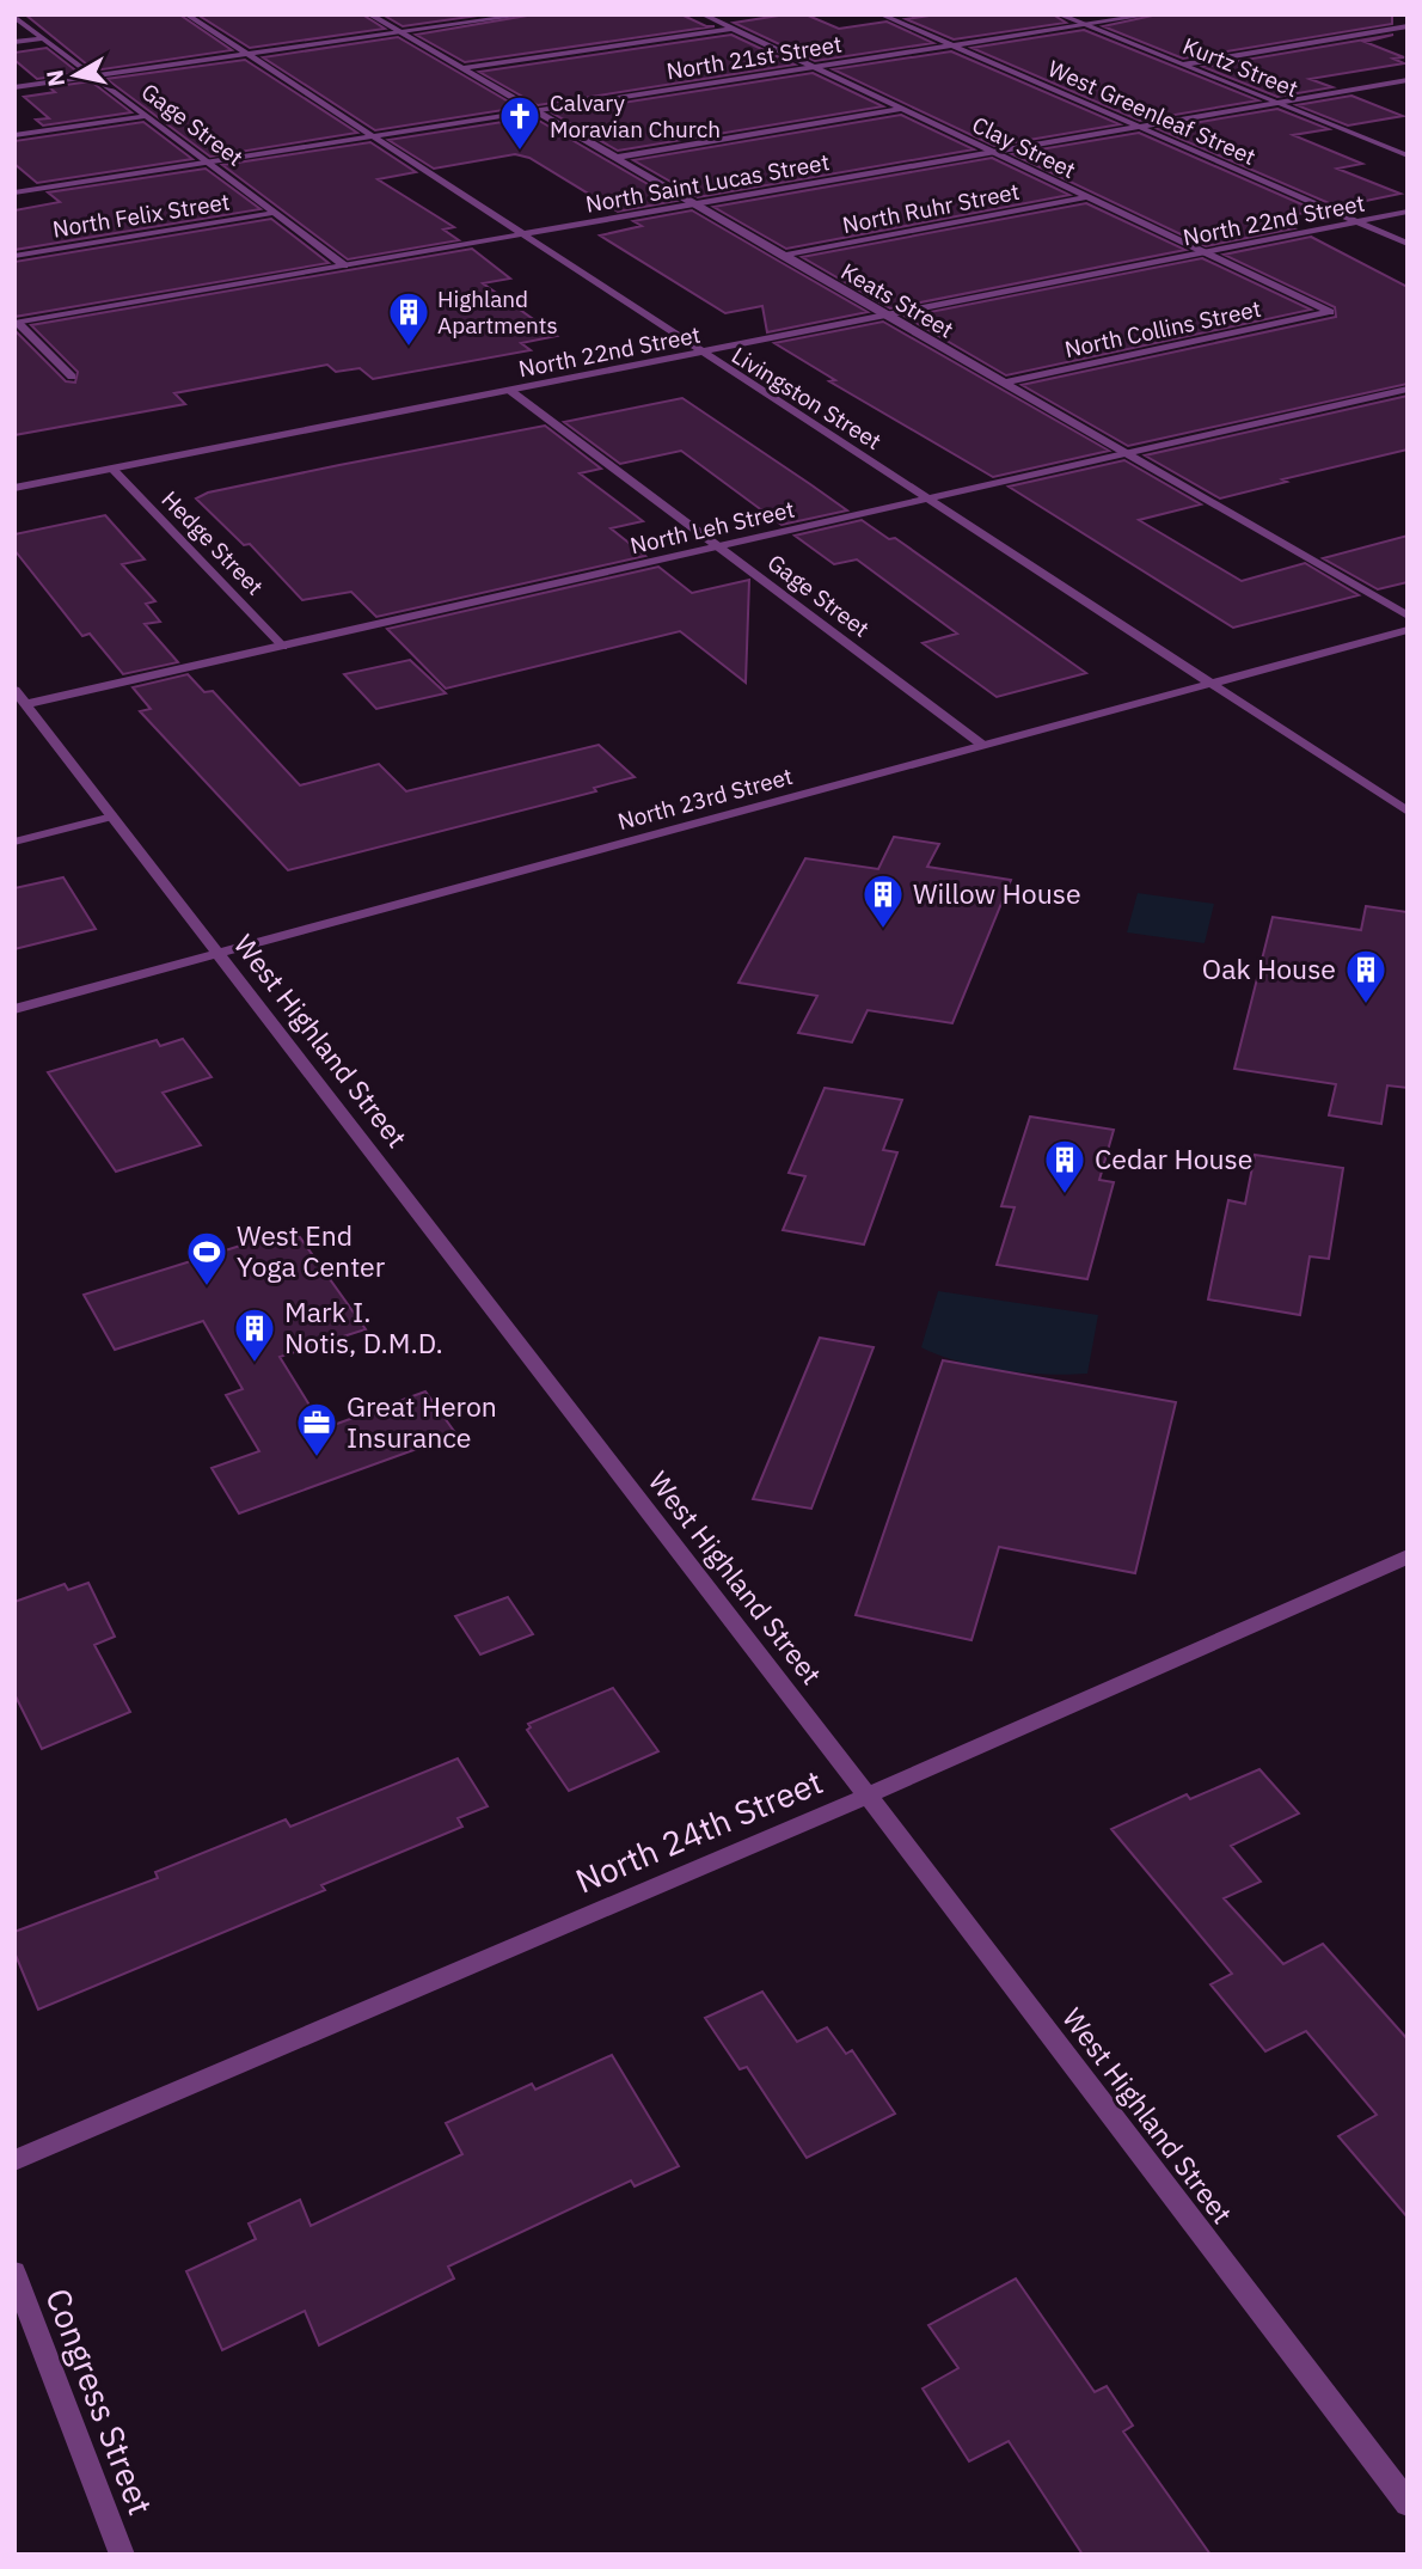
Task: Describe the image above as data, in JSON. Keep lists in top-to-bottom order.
{
  "streets": {
    "street": [
      "North 21st Street",
      "Kurtz Street",
      "West Greenleaf Street",
      "Gage Street",
      "Clay Street",
      "North Saint Lucas Street",
      "North Ruhr Street",
      "North Felix Street",
      "North 22nd Street",
      "Keats Street",
      "North Collins Street",
      "Livingston Street",
      "North Leh Street",
      "Hedge Street",
      "North 23rd Street",
      "West Highland Street",
      "North 24th Street",
      "Congress Street"
    ]
  },
  "crossings": [
    ["North 21st Street", "Kurtz Street"],
    ["North 21st Street", "West Greenleaf Street"],
    ["North 21st Street", "Gage Street"],
    ["North 21st Street", "Clay Street"],
    ["North 21st Street", "Keats Street"],
    ["North 21st Street", "Livingston Street"],
    ["Kurtz Street", "North Saint Lucas Street"],
    ["West Greenleaf Street", "North Saint Lucas Street"],
    ["West Greenleaf Street", "North 22nd Street"],
    ["Gage Street", "North Saint Lucas Street"],
    ["Gage Street", "North Felix Street"],
    ["Gage Street", "North 22nd Street"],
    ["Gage Street", "North Leh Street"],
    ["Gage Street", "North 23rd Street"],
    ["Clay Street", "North Saint Lucas Street"],
    ["Clay Street", "North Ruhr Street"],
    ["Clay Street", "North 22nd Street"],
    ["Clay Street", "North Collins Street"],
    ["North Saint Lucas Street", "Keats Street"],
    ["North Saint Lucas Street", "Livingston Street"],
    ["North Ruhr Street", "Keats Street"],
    ["North 22nd Street", "Keats Street"],
    ["North 22nd Street", "Livingston Street"],
    ["North 22nd Street", "Hedge Street"],
    ["Keats Street", "North Collins Street"],
    ["Keats Street", "North Leh Street"],
    ["Livingston Street", "North Leh Street"],
    ["Livingston Street", "North 23rd Street"],
    ["North Leh Street", "Hedge Street"],
    ["North Leh Street", "West Highland Street"],
    ["North 23rd Street", "West Highland Street"],
    ["West Highland Street", "North 24th Street"]
  ],
  "places": {
    "church": ["Calvary Moravian Church"],
    "building": [
      "Highland Apartments",
      "Willow House",
      "Oak House",
      "Cedar House",
      "Mark I. Notis, D.M.D."
    ],
    "sports": ["West End Yoga Center"],
    "office": ["Great Heron Insurance"]
  },
  "north": "left"
}
